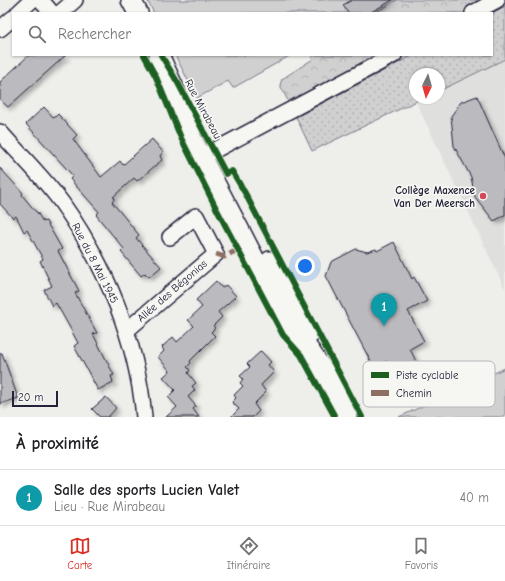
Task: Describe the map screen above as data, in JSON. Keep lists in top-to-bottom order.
{
  "streets": {
    "main road": ["Rue Mirabeau"],
    "street": ["Rue du 8 Mai 1945", "Allée des Bégonias"]
  },
  "crossings": [
    ["Rue du 8 Mai 1945", "Allée des Bégonias"]
  ],
  "places": ["Collège Maxence Van Der Meersch"],
  "legend": ["Piste cyclable", "Chemin"],
  "scale_bar": "20 m",
  "north": "bottom",
  "page": {
    "search": "Rechercher",
    "pins": "1",
    "scale": "20 m",
    "heading": "À proximité",
    "list": [
      {
        "mark": "1",
        "name": "Salle des sports Lucien Valet",
        "note": "Lieu · Rue Mirabeau",
        "value": "40 m"
      }
    ],
    "nav": ["Carte", "Itinéraire", "Favoris"]
  }
}
